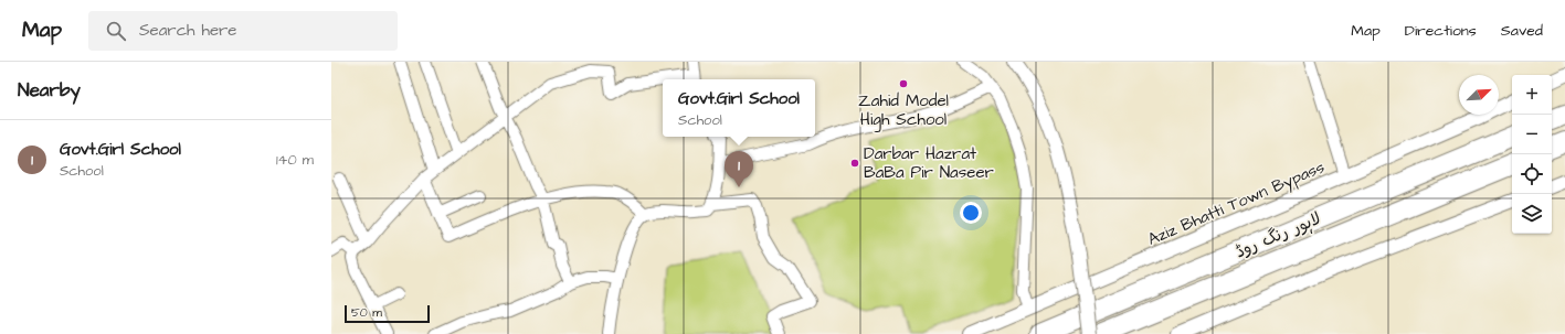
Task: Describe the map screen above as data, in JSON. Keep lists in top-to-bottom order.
{
  "streets": {
    "highway": ["لاہور رنگ روڈ"],
    "street": ["Aziz Bhatti Town Bypass"]
  },
  "places": ["Zahid Model High School", "Darbar Hazrat BaBa Pir Naseer"],
  "scale_bar": "50 m",
  "north": "top right",
  "page": {
    "header": "Map",
    "search": "Search here",
    "nav": ["Map", "Directions", "Saved"],
    "heading": "Nearby",
    "map_buttons": ["+", "−"],
    "popup": ["Govt.Girl School", "School"],
    "list": [
      {
        "mark": "1",
        "name": "Govt.Girl School",
        "note": "School",
        "value": "140 m"
      }
    ],
    "pins": "1",
    "scale": "50 m"
  }
}
